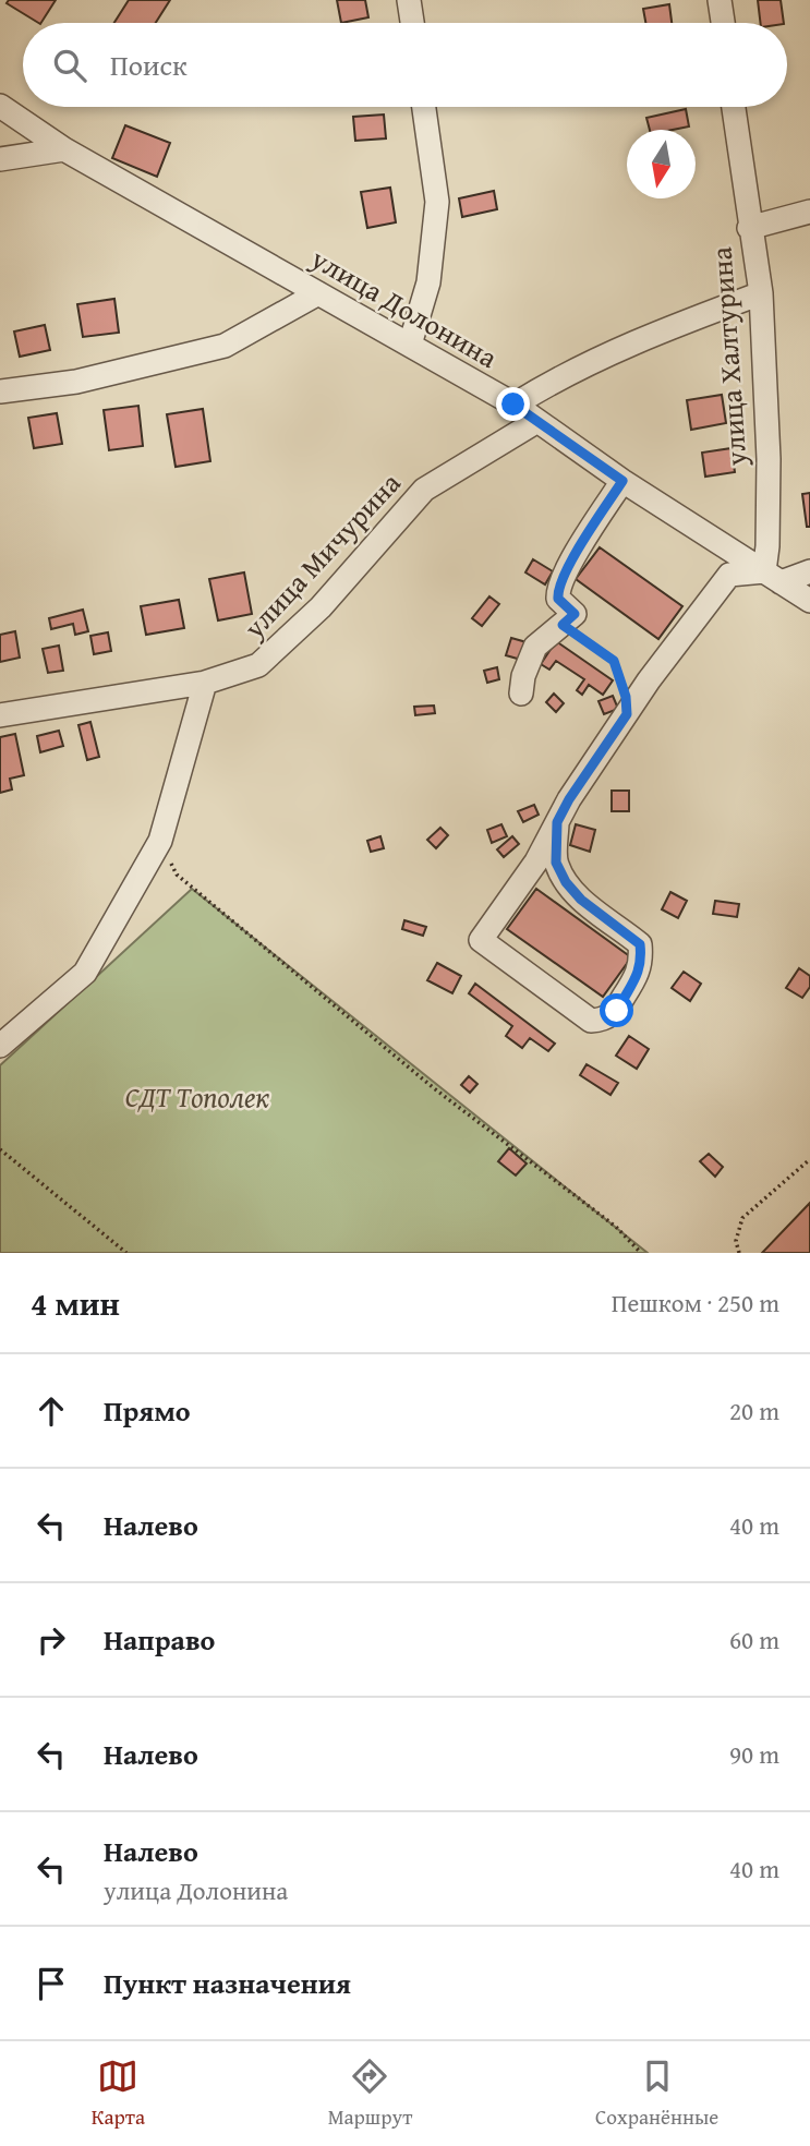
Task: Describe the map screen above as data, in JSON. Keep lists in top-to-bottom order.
{
  "streets": {
    "street": ["улица Долонина", "улица Халтурина", "улица Мичурина"]
  },
  "crossings": [
    ["улица Долонина", "улица Халтурина"],
    ["улица Долонина", "улица Мичурина"]
  ],
  "parks": ["СДТ Тополек"],
  "north": "bottom",
  "page": {
    "search": "Поиск",
    "heading": ["4 мин", "Пешком · 250 m"],
    "list": [
      ["Прямо", "20 m"],
      ["Налево", "40 m"],
      ["Направо", "60 m"],
      ["Налево", "90 m"],
      ["Налево", "улица Долонина", "40 m"],
      "Пункт назначения"
    ],
    "nav": ["Карта", "Маршрут", "Сохранённые"]
  }
}
